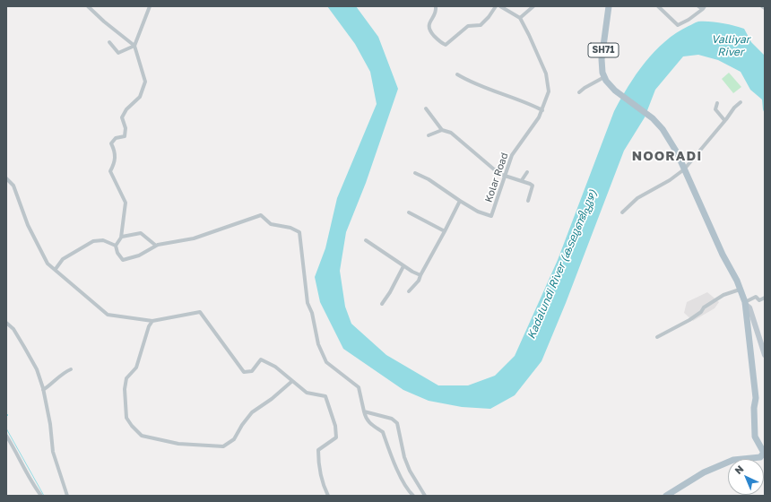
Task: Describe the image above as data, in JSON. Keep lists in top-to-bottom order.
{
  "streets": {
    "main road": ["SH71"],
    "street": ["Kolar Road"]
  },
  "districts": ["NOORADI"],
  "water": ["Valliyar River", "Kadalundi River (കടലുണ്ടിപ്പുഴ)"],
  "north": "top left"
}
